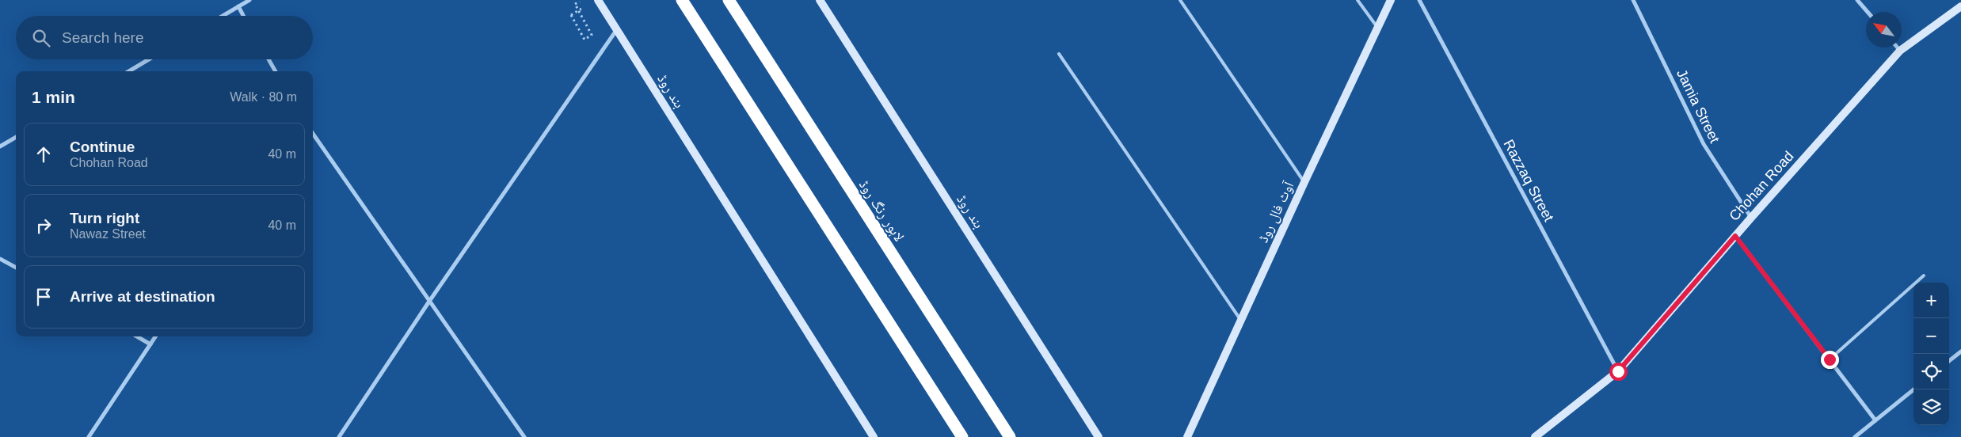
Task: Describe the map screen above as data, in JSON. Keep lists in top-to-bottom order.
{
  "streets": {
    "highway": ["لاہور رنگ روڈ"],
    "street": [
      "بند روڈ",
      "Jamia Street",
      "Razzaq Street",
      "Chohan Road",
      "آوٹ فال روڈ"
    ]
  },
  "crossings": [
    ["Jamia Street", "Chohan Road"],
    ["Razzaq Street", "Chohan Road"]
  ],
  "north": "top left",
  "page": {
    "search": "Search here",
    "heading": ["1 min", "Walk · 80 m"],
    "list": [
      ["Continue", "Chohan Road", "40 m"],
      ["Turn right", "Nawaz Street", "40 m"],
      "Arrive at destination"
    ],
    "map_buttons": ["+", "−"]
  }
}
